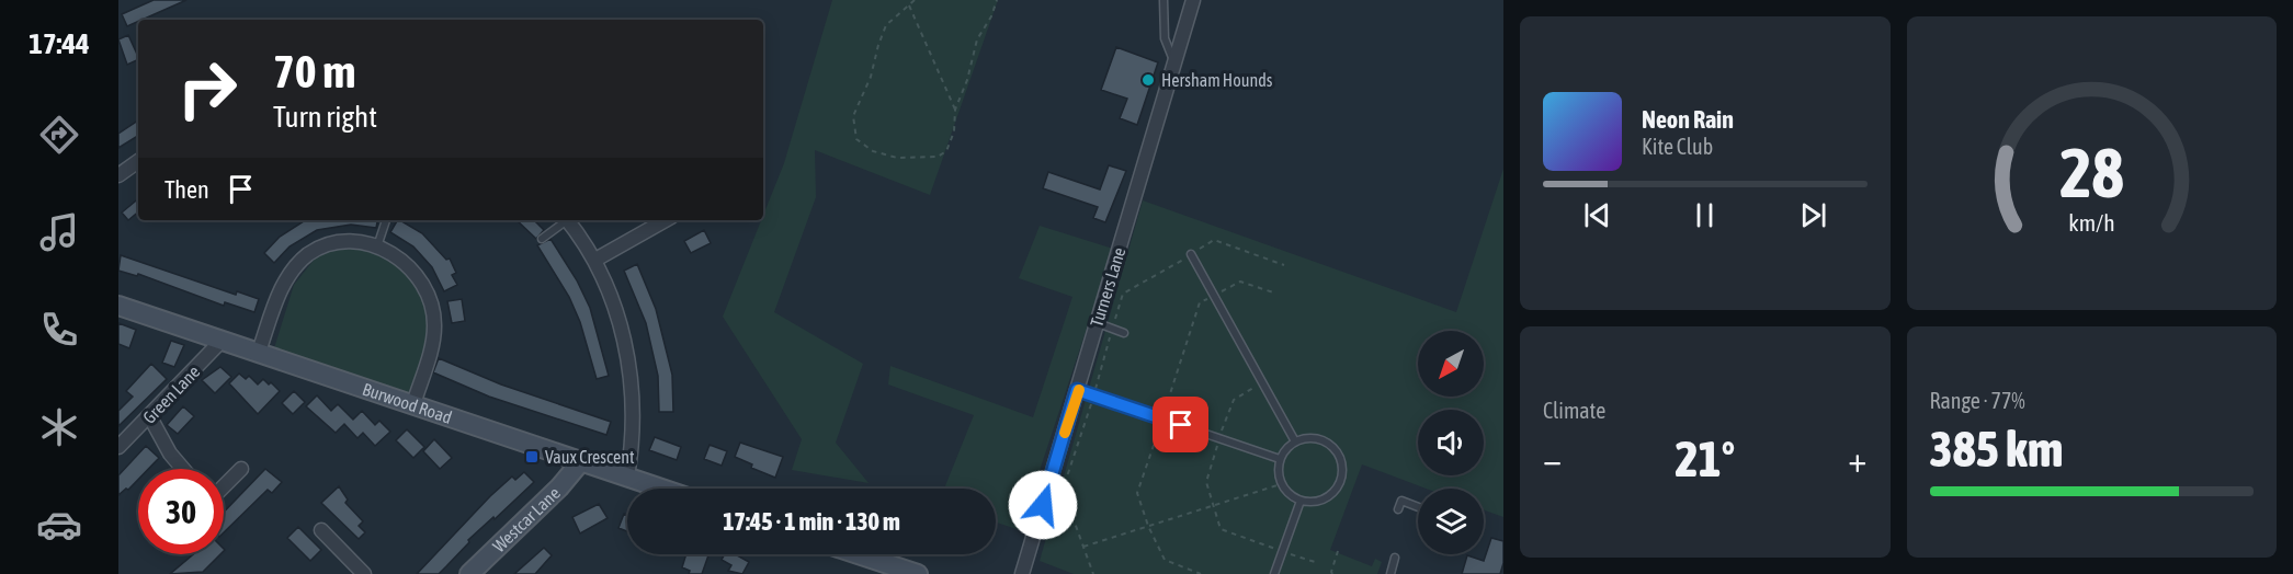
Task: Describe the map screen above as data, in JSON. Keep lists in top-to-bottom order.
{
  "streets": {
    "street": [
      "Turners Lane",
      "Green Lane",
      "Burwood Road",
      "Westcar Lane"
    ]
  },
  "crossings": [
    ["Green Lane", "Burwood Road"],
    ["Burwood Road", "Westcar Lane"]
  ],
  "places": {
    "other": ["Hersham Hounds"],
    "transit": ["Vaux Crescent"]
  },
  "north": "bottom left",
  "page": {
    "tabs": "17:44",
    "turn": ["70 m", "Turn right"],
    "song": ["Neon Rain", "Kite Club"],
    "then": "Then",
    "tile": [
      "Climate",
      ["Range · 77%", "385 km"]
    ],
    "heat": ["−", "21°", "+"],
    "limit": "30",
    "trip": "17:45 · 1 min · 130 m",
    "gauge": ["28", "km/h"]
  }
}
